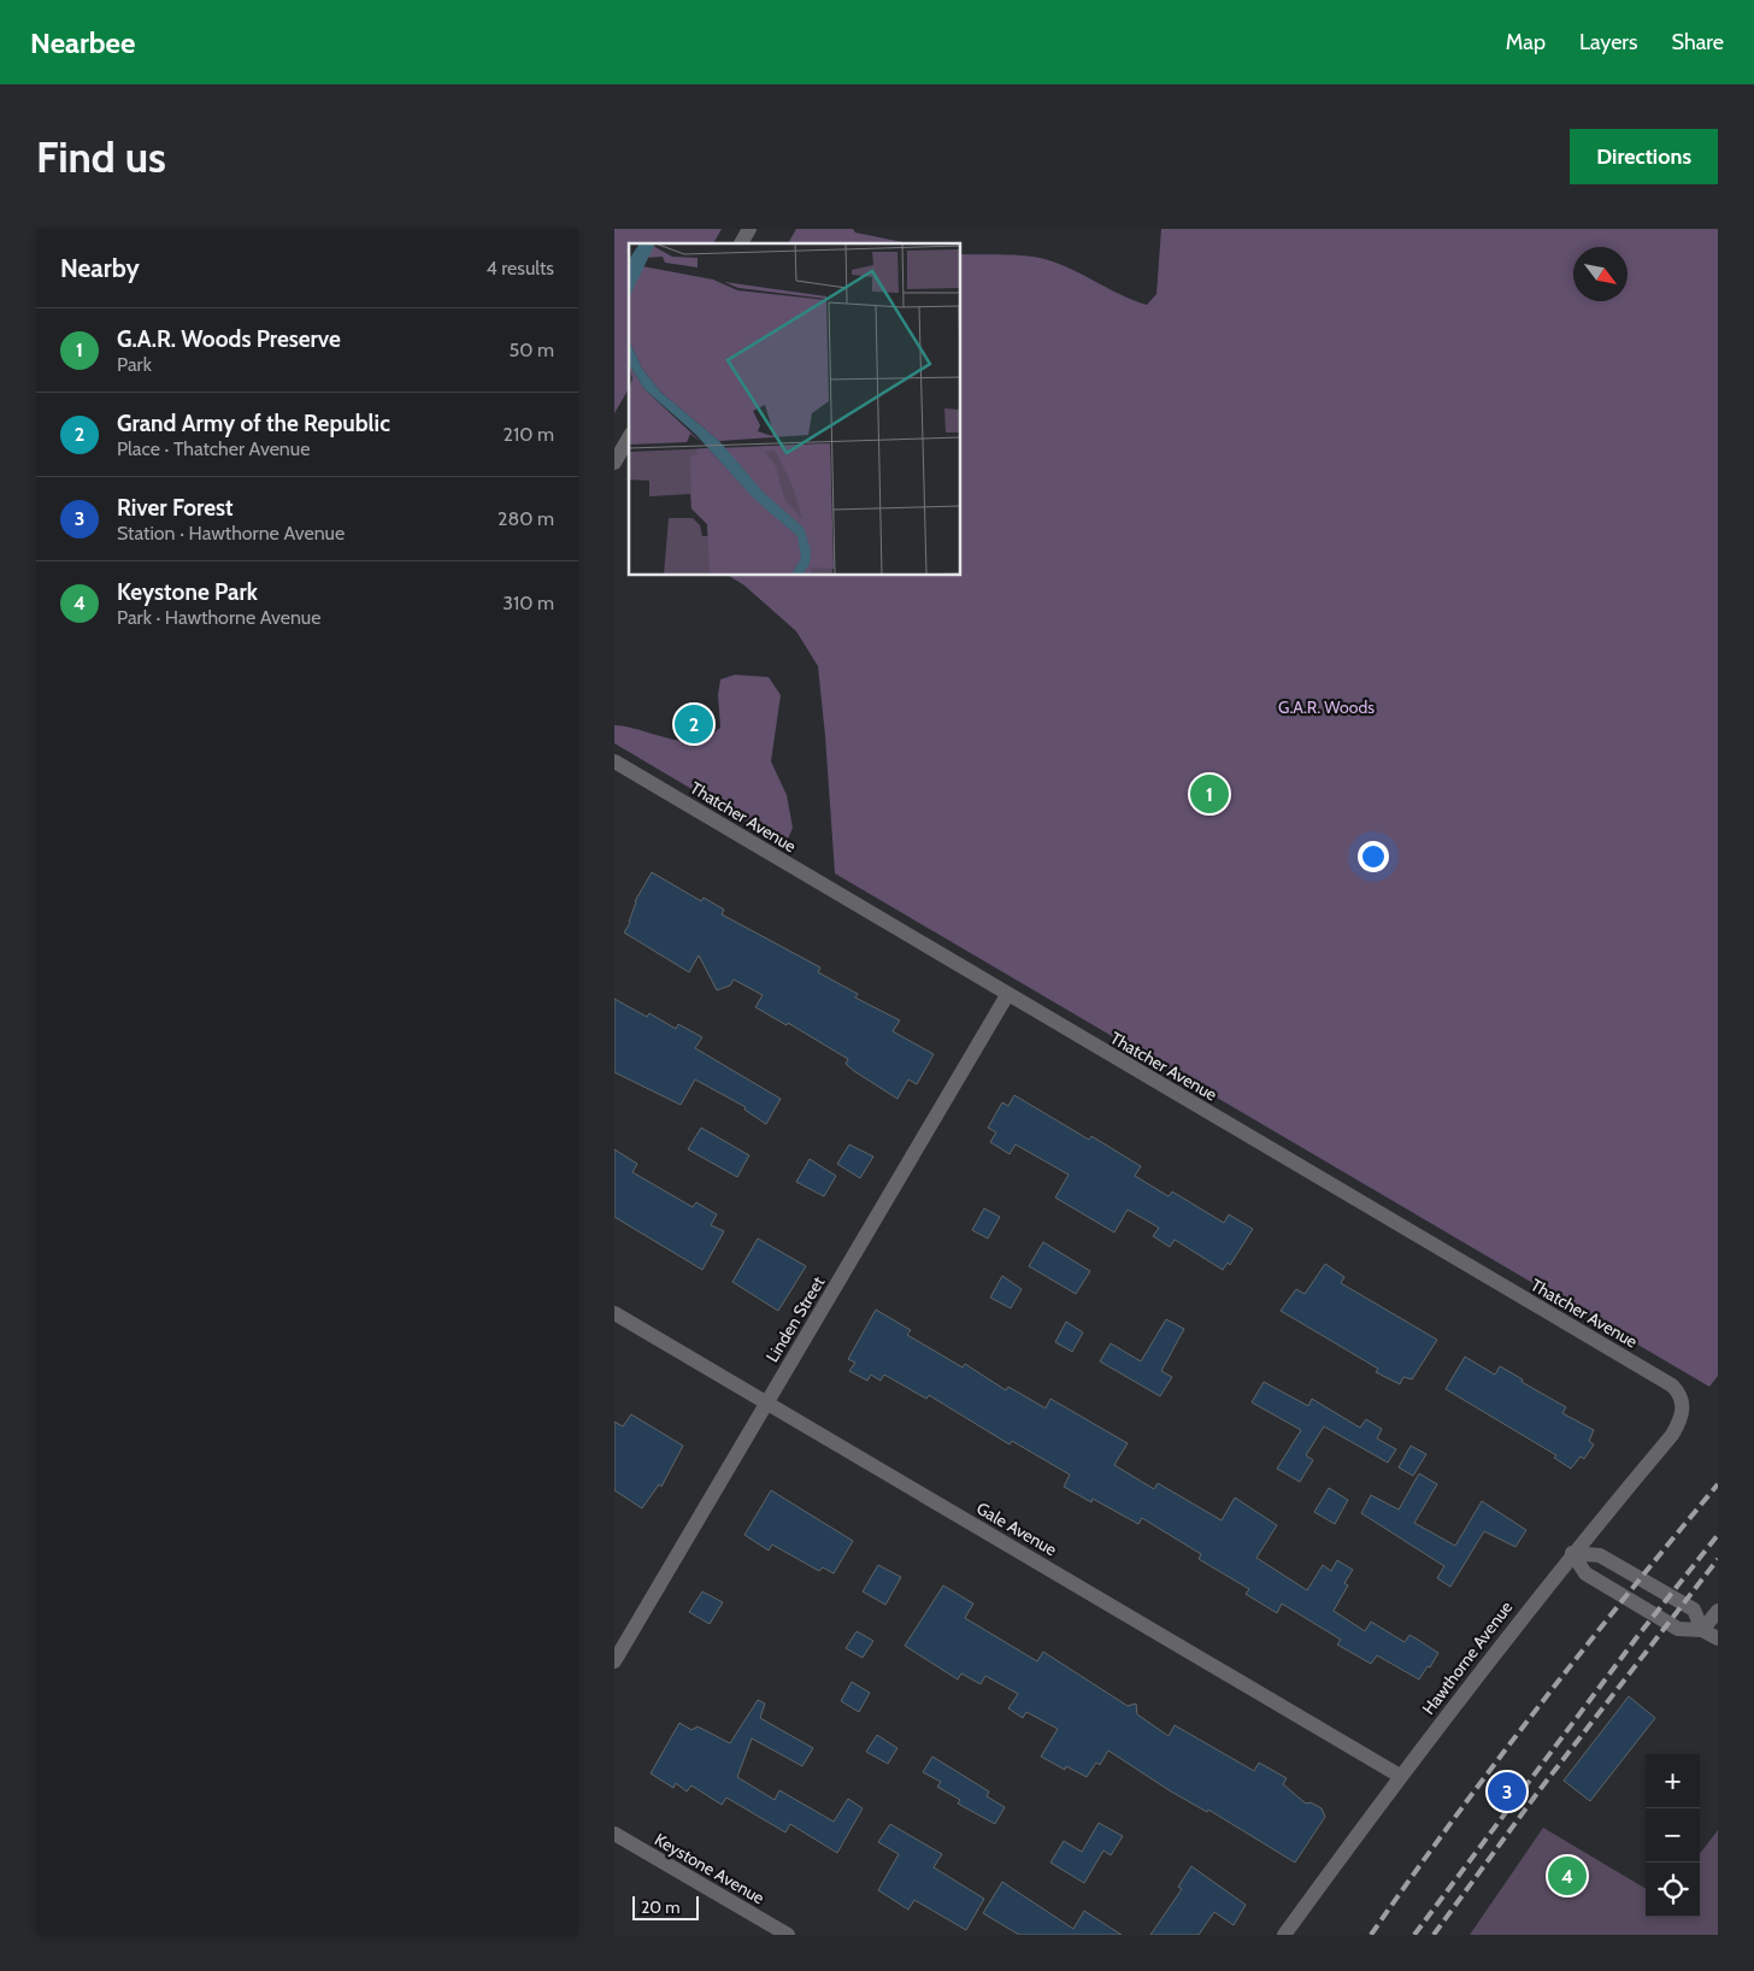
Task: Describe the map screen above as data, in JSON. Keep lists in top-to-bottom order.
{
  "streets": {
    "street": [
      "Thatcher Avenue",
      "Linden Street",
      "Gale Avenue",
      "Hawthorne Avenue",
      "Keystone Avenue"
    ]
  },
  "crossings": [
    ["Thatcher Avenue", "Linden Street"],
    ["Thatcher Avenue", "Hawthorne Avenue"],
    ["Linden Street", "Gale Avenue"],
    ["Gale Avenue", "Hawthorne Avenue"]
  ],
  "parks": ["G.A.R. Woods"],
  "scale_bar": "20 m",
  "north": "bottom right",
  "page": {
    "header": "Nearbee",
    "nav": ["Map", "Layers", "Share"],
    "buttons": "Directions",
    "title": "Find us",
    "heading": ["Nearby", "4 results"],
    "list": [
      {
        "mark": "1",
        "name": "G.A.R. Woods Preserve",
        "note": "Park",
        "value": "50 m"
      },
      {
        "mark": "2",
        "name": "Grand Army of the Republic",
        "note": "Place · Thatcher Avenue",
        "value": "210 m"
      },
      {
        "mark": "3",
        "name": "River Forest",
        "note": "Station · Hawthorne Avenue",
        "value": "280 m"
      },
      {
        "mark": "4",
        "name": "Keystone Park",
        "note": "Park · Hawthorne Avenue",
        "value": "310 m"
      }
    ],
    "pins": [
      "2",
      "1",
      "3",
      "4"
    ],
    "map_buttons": ["+", "−"],
    "scale": "20 m"
  }
}
